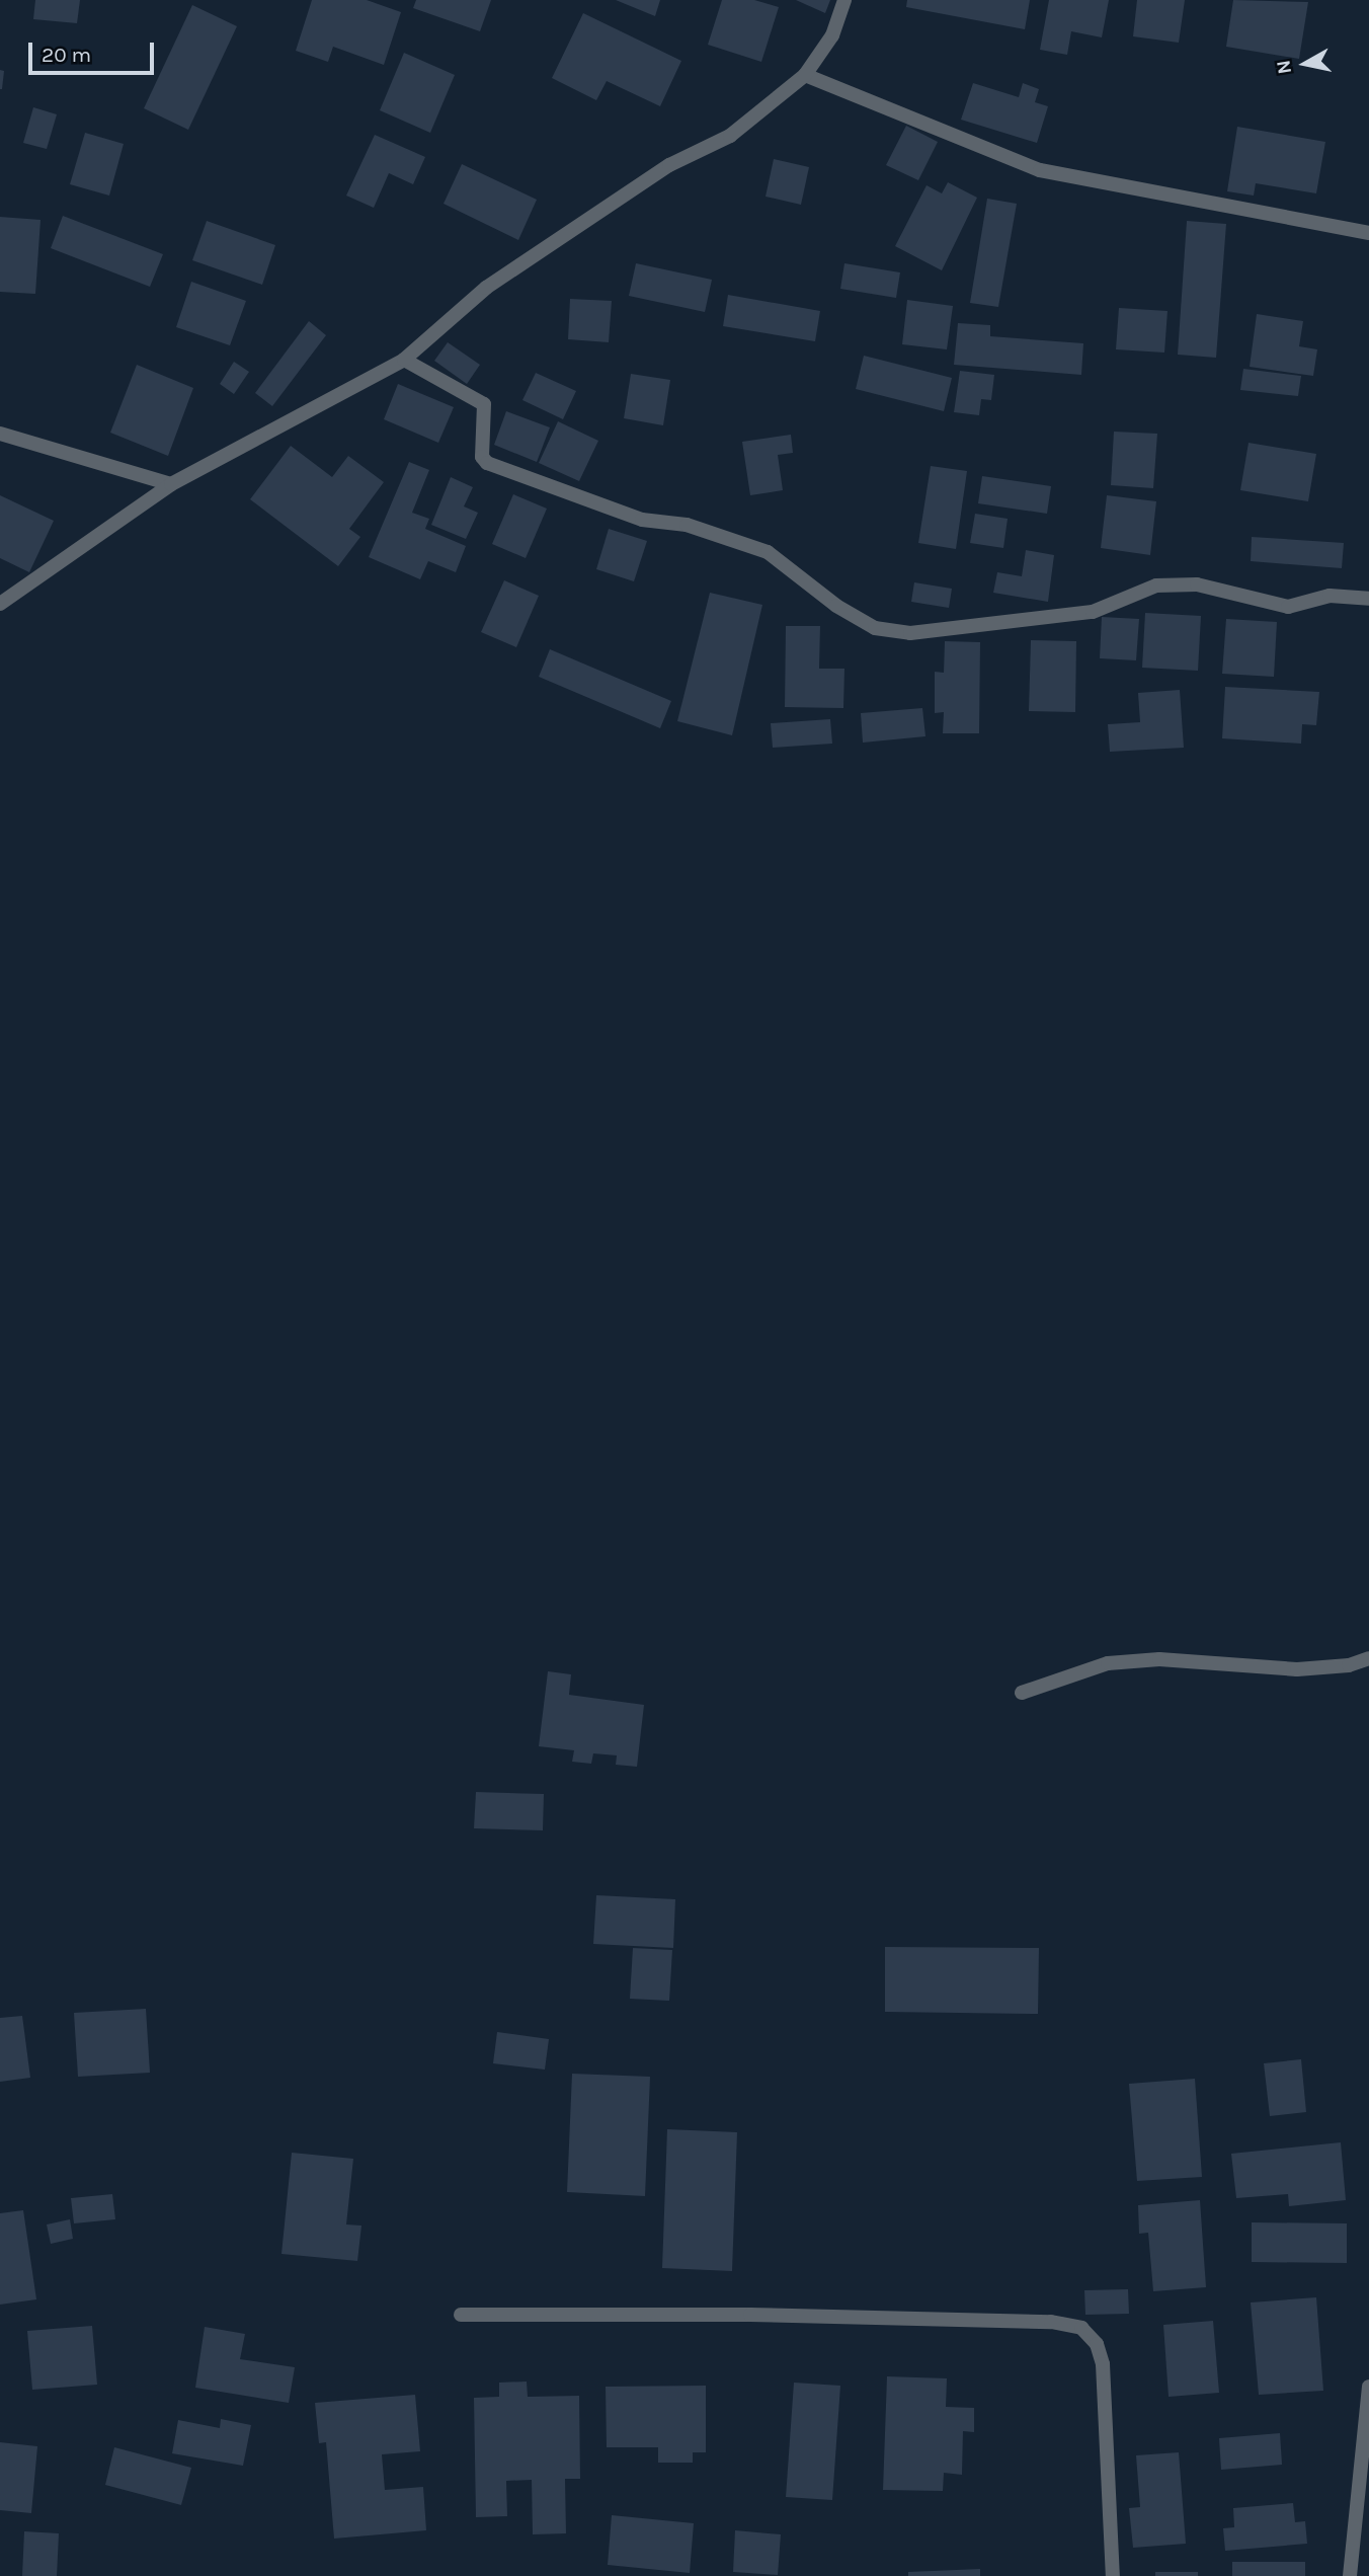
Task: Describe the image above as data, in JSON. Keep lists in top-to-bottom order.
{
  "scale_bar": "20 m",
  "north": "left"
}
